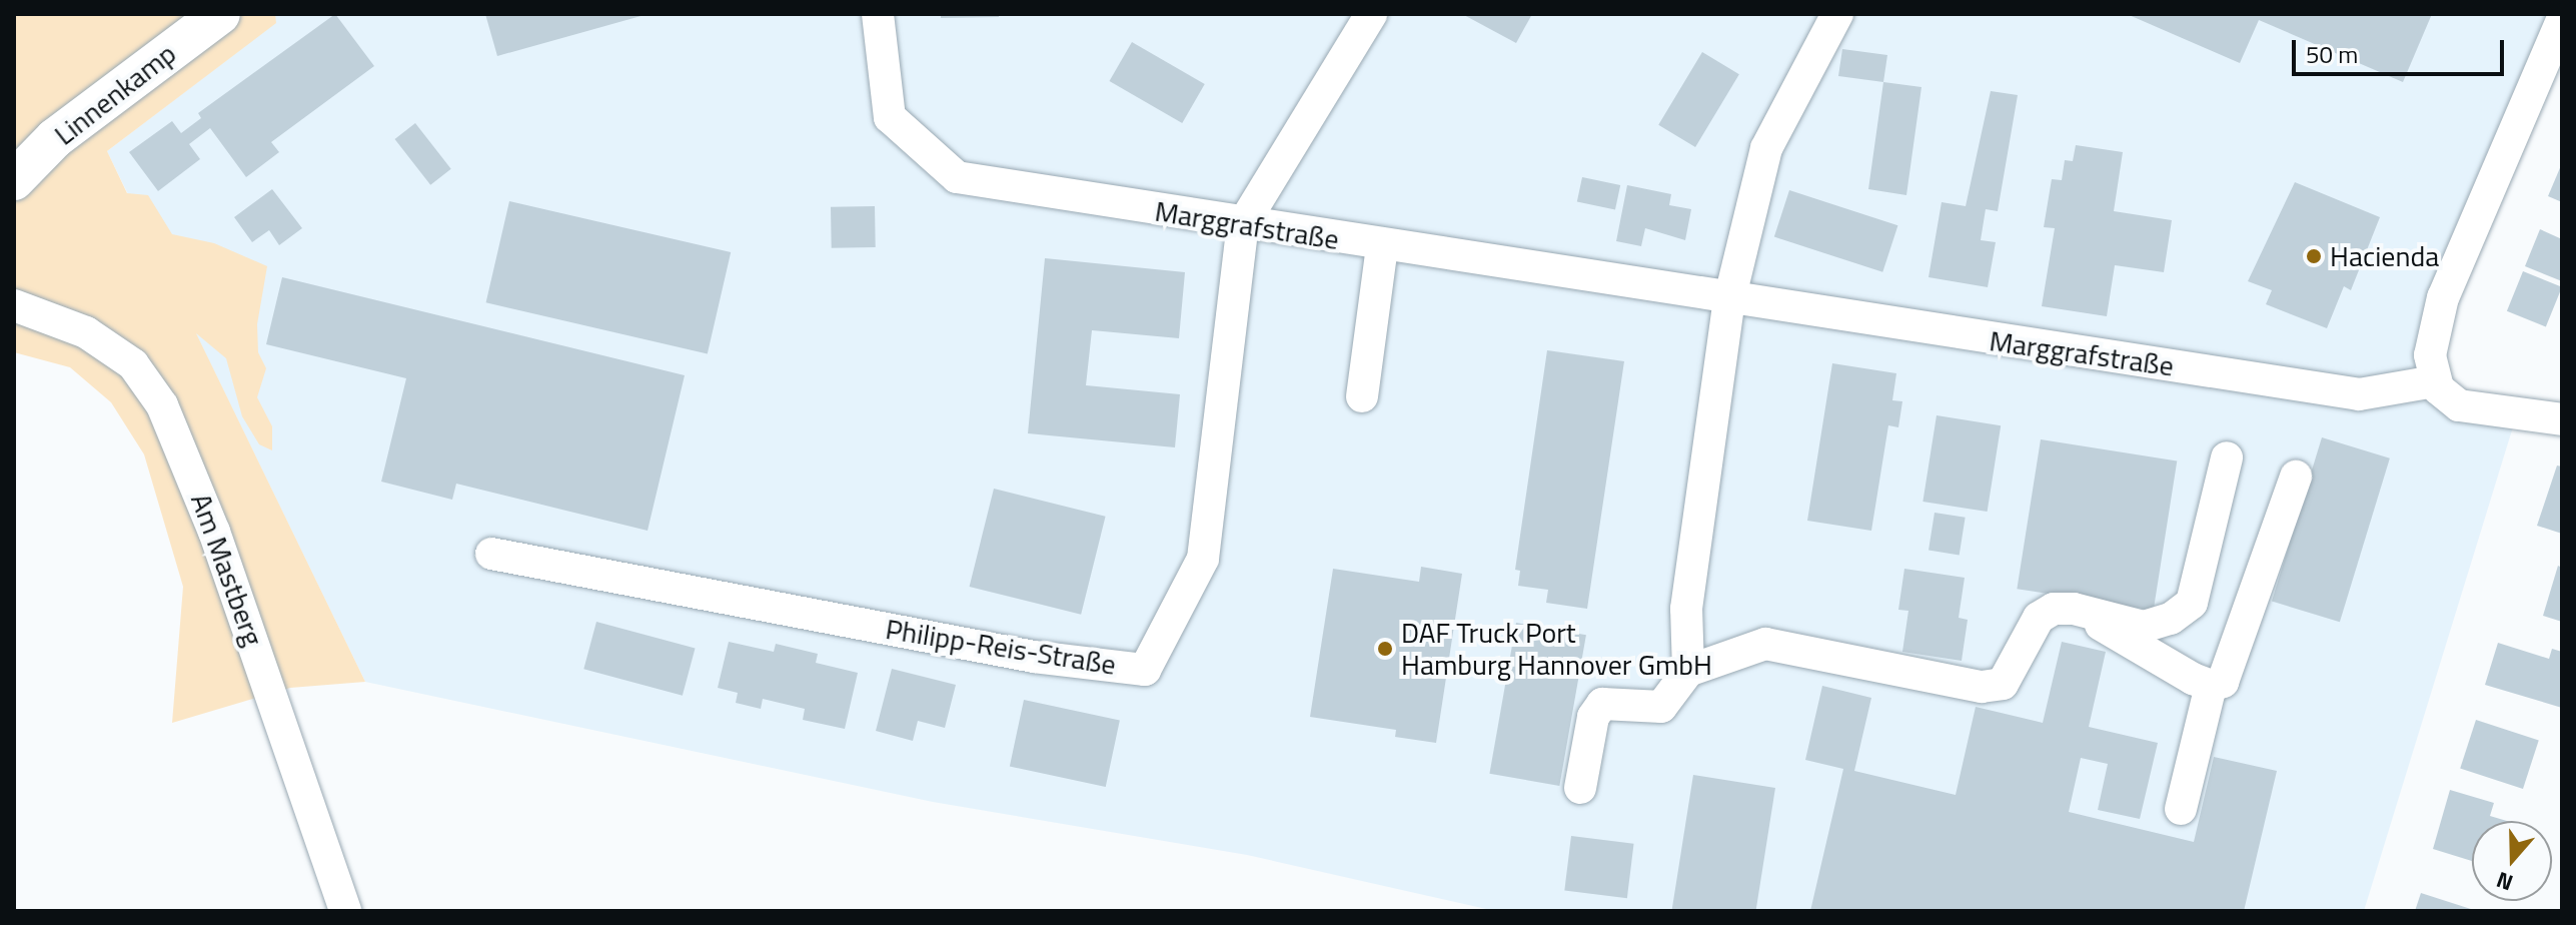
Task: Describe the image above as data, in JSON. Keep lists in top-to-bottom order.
{
  "streets": {
    "main road": ["Linnenkamp"],
    "street": ["Marggrafstraße", "Am Mastberg", "Philipp-Reis-Straße"]
  },
  "crossings": [
    ["Marggrafstraße", "Philipp-Reis-Straße"]
  ],
  "places": ["Hacienda", "DAF Truck Port Hamburg Hannover GmbH"],
  "scale_bar": "50 m",
  "north": "bottom"
}
